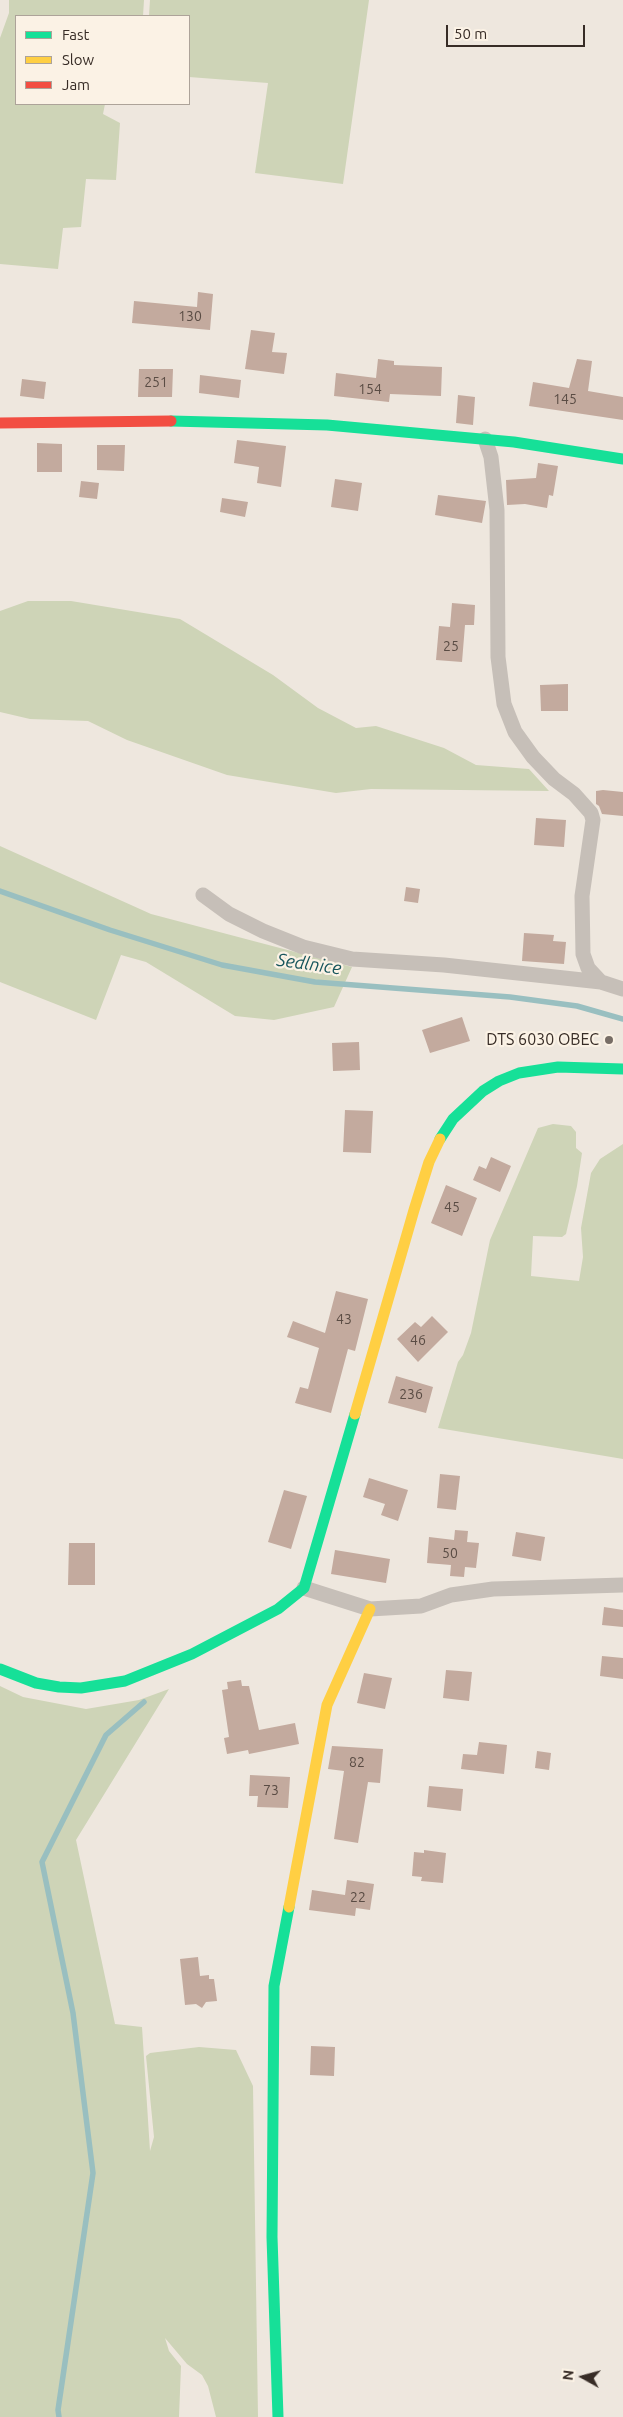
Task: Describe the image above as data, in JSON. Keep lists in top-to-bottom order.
{
  "water": ["Sedlnice"],
  "places": ["DTS 6030 OBEC"],
  "house_numbers": [
    "130",
    "251",
    "154",
    "145",
    "25",
    "45",
    "43",
    "46",
    "236",
    "50",
    "82",
    "73",
    "22"
  ],
  "legend": ["Fast", "Slow", "Jam"],
  "scale_bar": "50 m",
  "north": "left"
}
